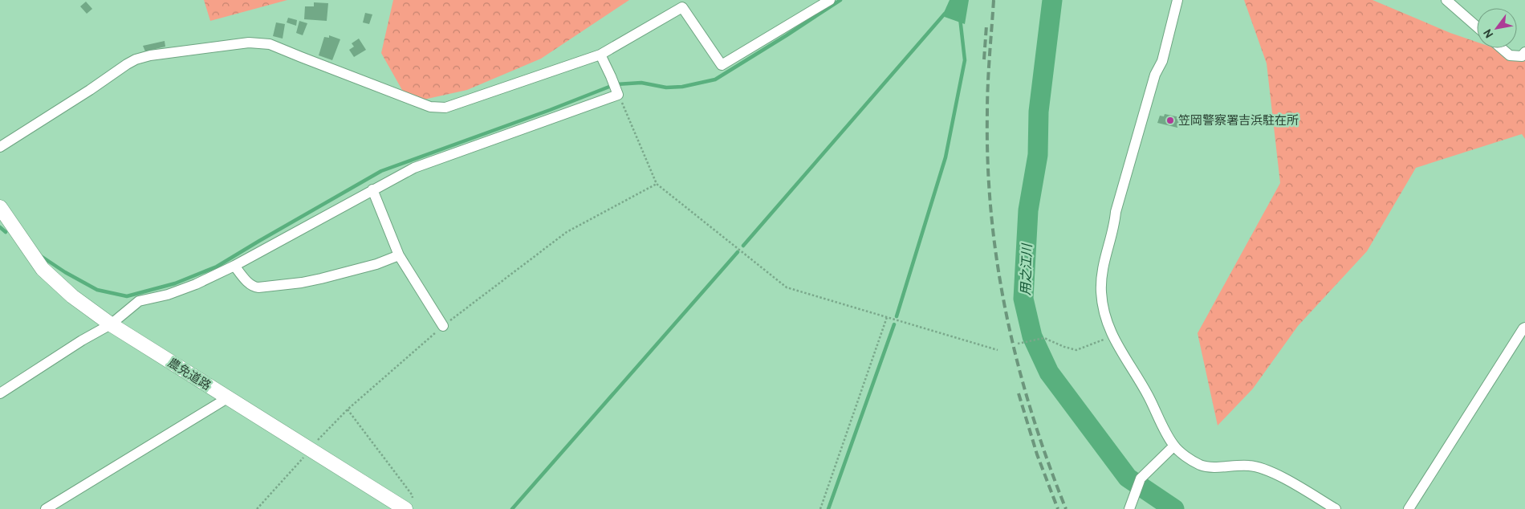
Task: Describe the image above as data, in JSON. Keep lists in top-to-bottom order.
{
  "streets": {
    "street": ["農免道路"]
  },
  "water": ["用之江川"],
  "places": ["笠岡警察署吉浜駐在所"],
  "north": "bottom left"
}
